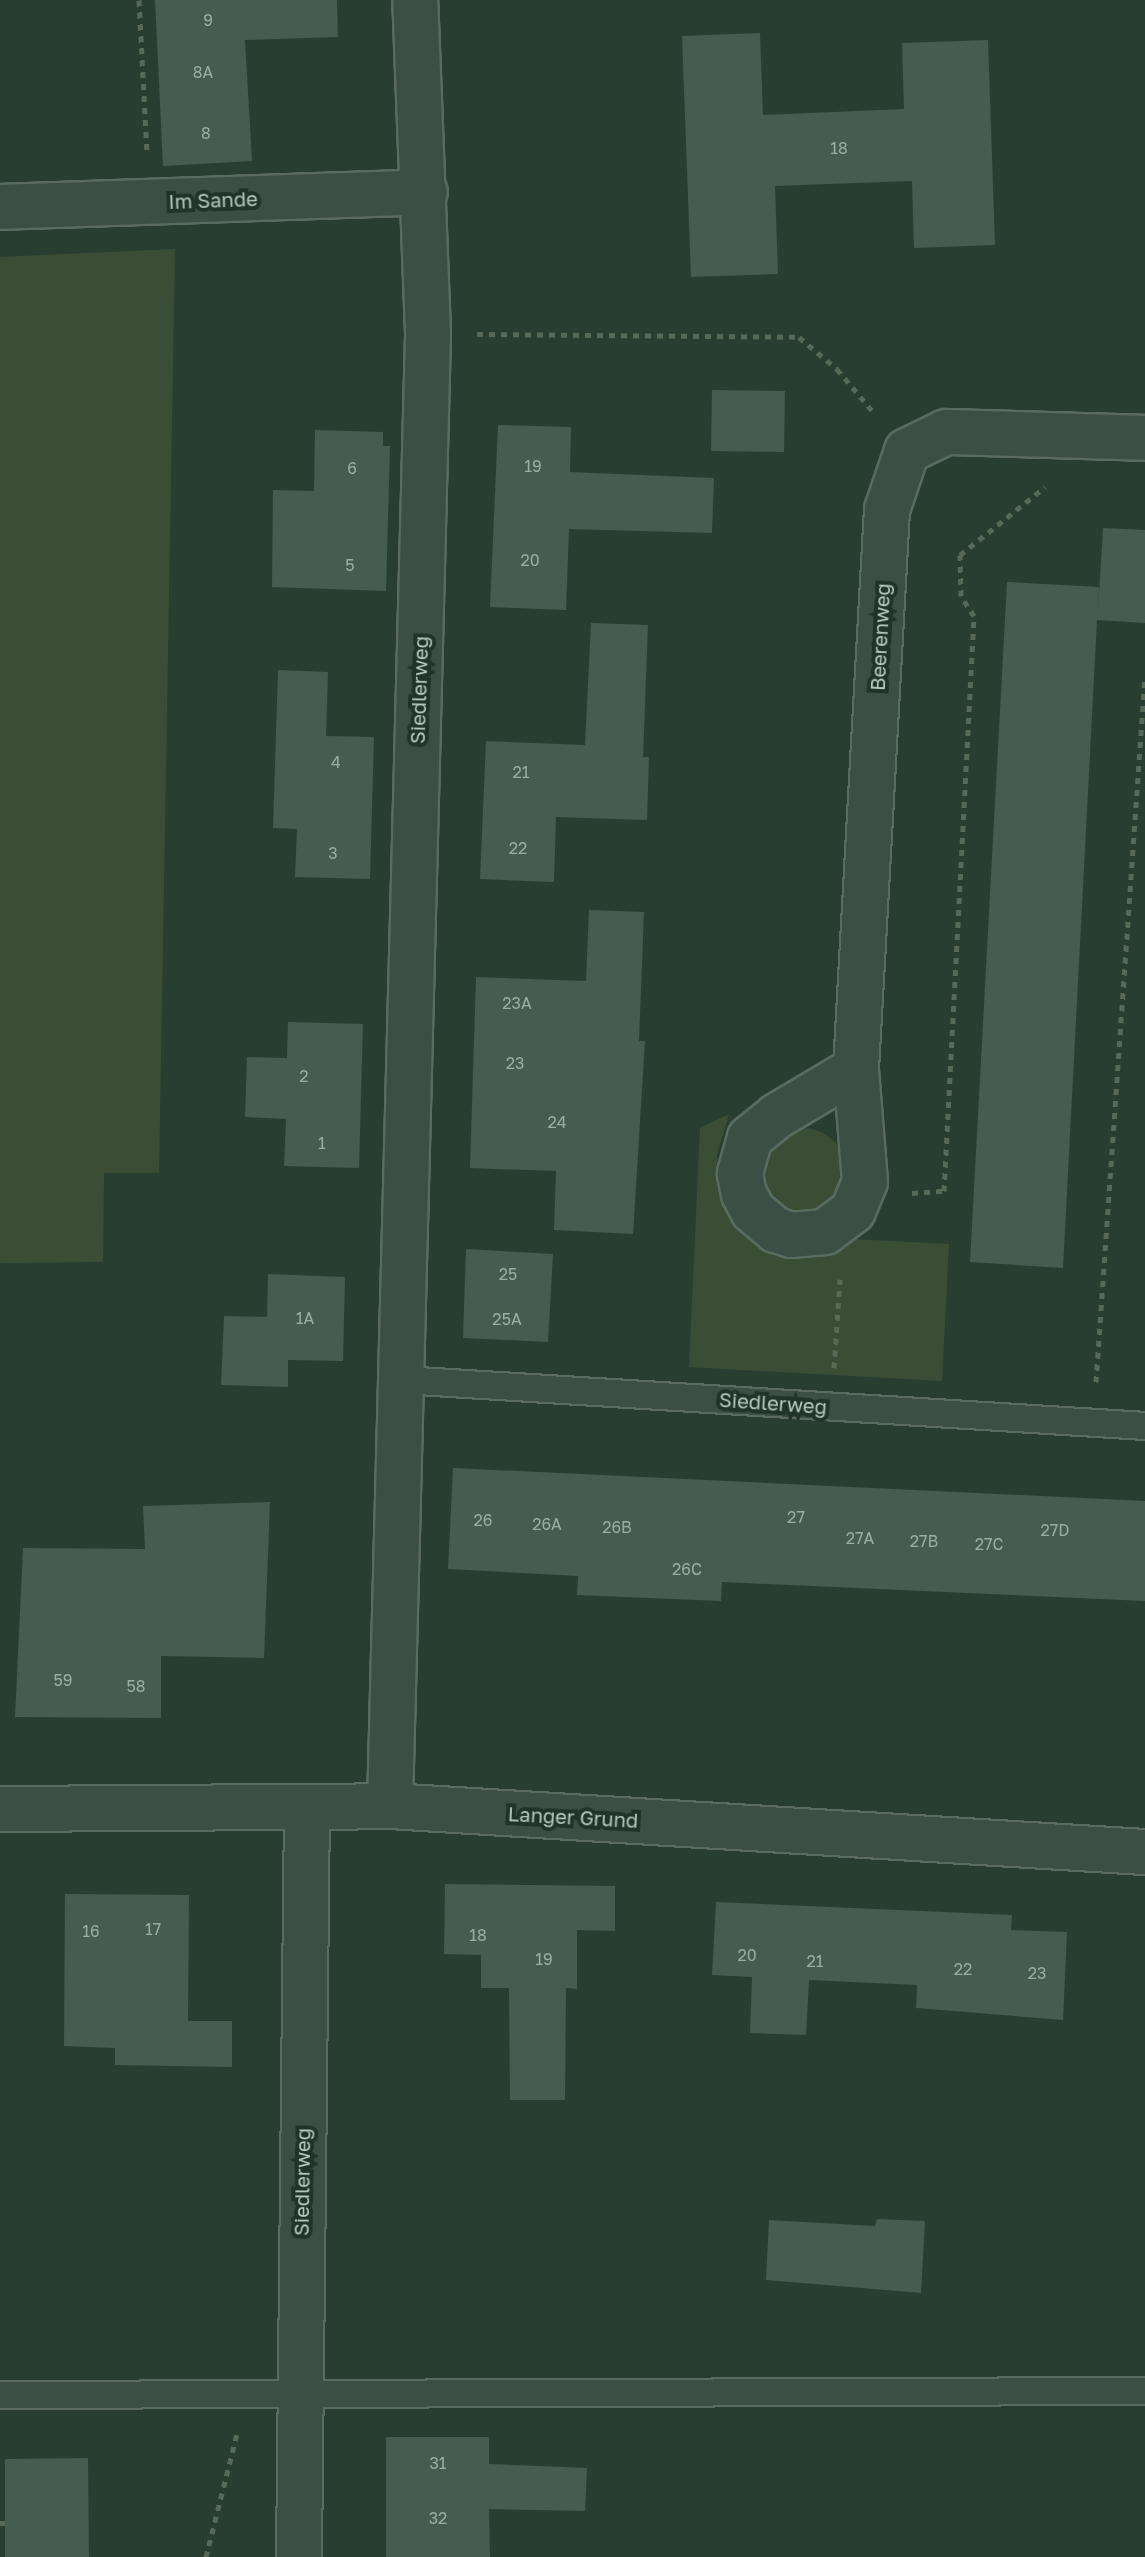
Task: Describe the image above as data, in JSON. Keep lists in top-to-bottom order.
{
  "streets": {
    "street": [
      "Im Sande",
      "Beerenweg",
      "Siedlerweg",
      "Langer Grund"
    ]
  },
  "crossings": [
    ["Im Sande", "Siedlerweg"],
    ["Siedlerweg", "Langer Grund"]
  ],
  "house_numbers": [
    "9",
    "8A",
    "8",
    "18",
    "19",
    "6",
    "20",
    "5",
    "4",
    "21",
    "22",
    "3",
    "23A",
    "23",
    "2",
    "24",
    "1",
    "25",
    "1A",
    "25A",
    "27",
    "26",
    "26A",
    "26B",
    "27D",
    "27A",
    "27B",
    "27C",
    "26C",
    "59",
    "58",
    "17",
    "16",
    "18",
    "20",
    "19",
    "21",
    "22",
    "23",
    "31",
    "32"
  ]
}
